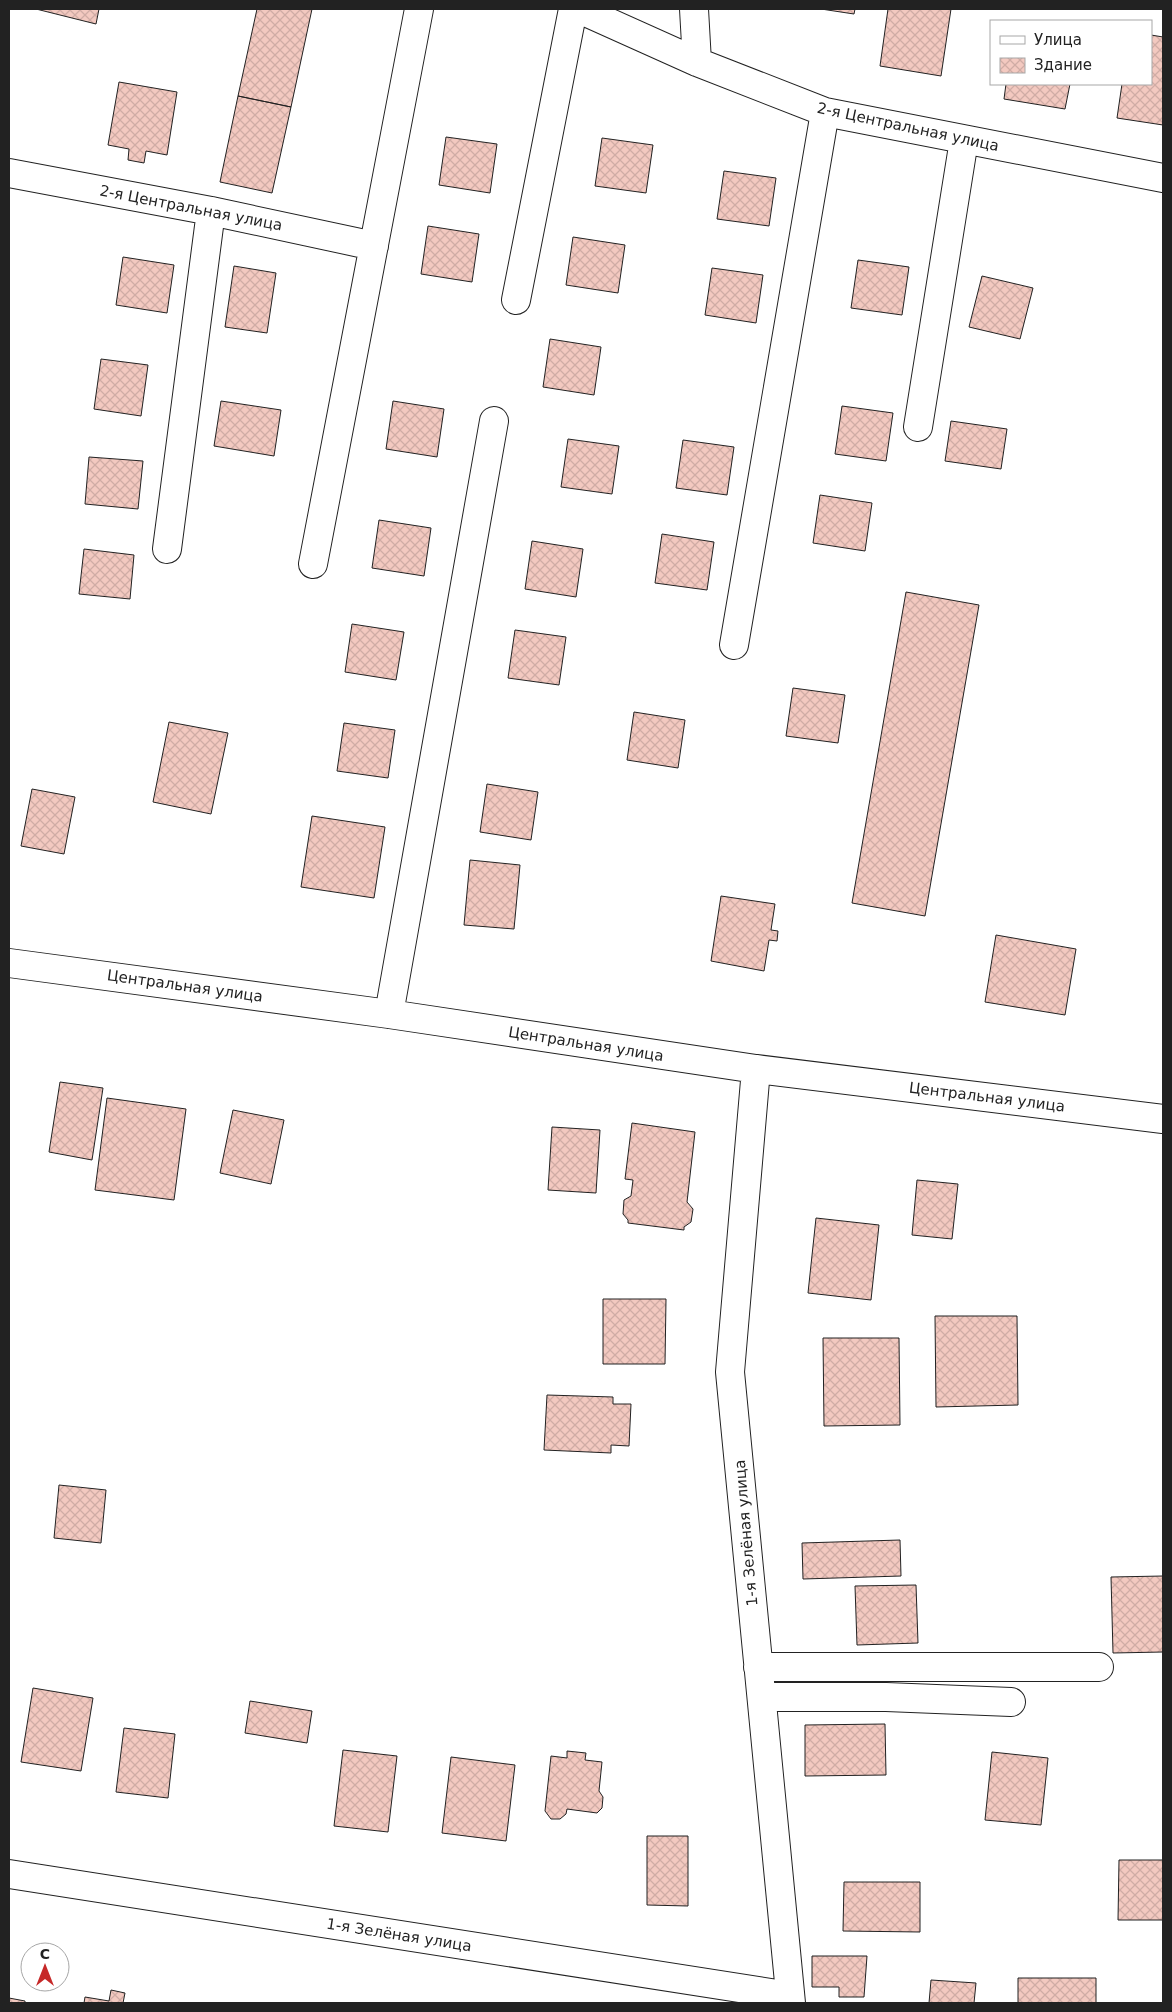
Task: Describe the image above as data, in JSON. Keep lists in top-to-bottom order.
{
  "streets": {
    "street": ["2-я Центральная улица", "Центральная улица", "1-я Зелёная улица"]
  },
  "crossings": [
    ["Центральная улица", "1-я Зелёная улица"]
  ],
  "legend": ["Улица", "Здание"],
  "north": "top"
}
